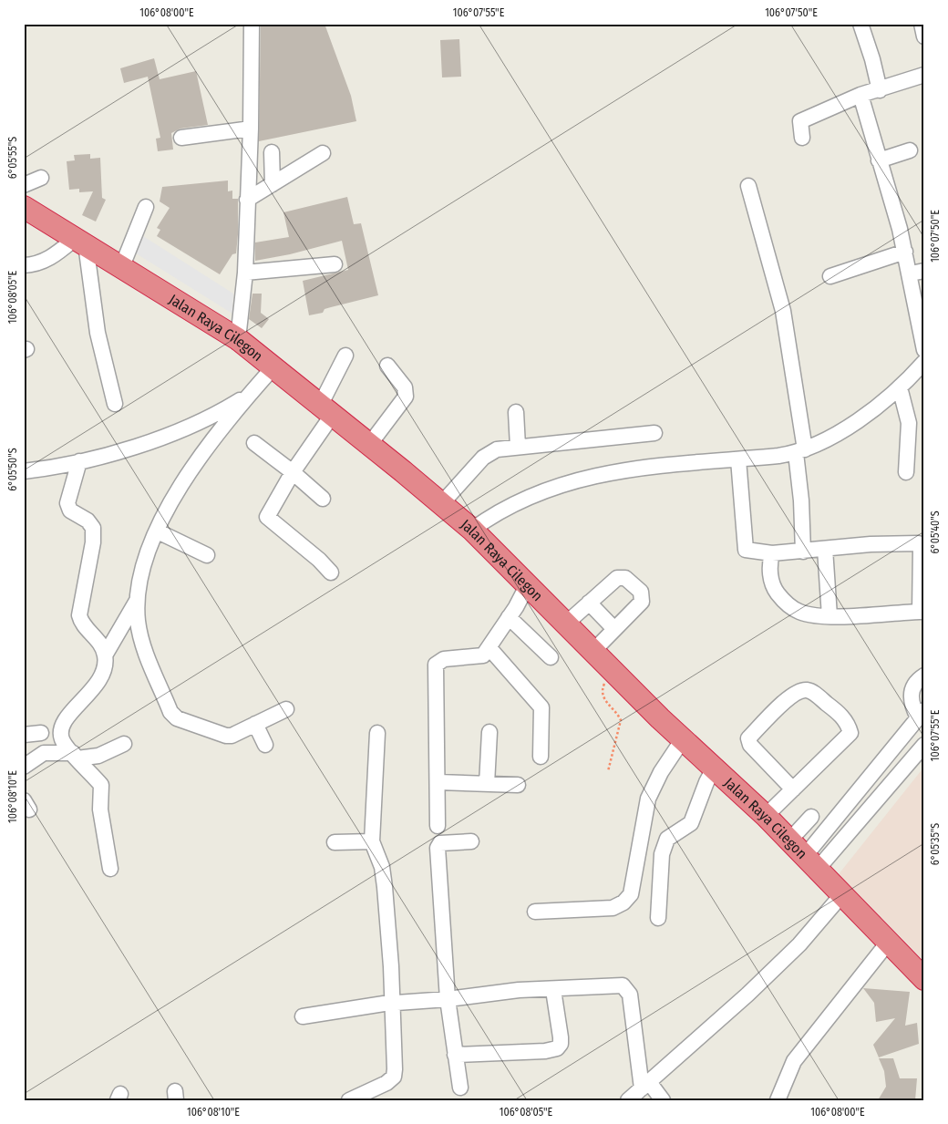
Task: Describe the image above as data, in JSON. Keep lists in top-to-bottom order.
{
  "streets": {
    "highway": ["Jalan Raya Cilegon"]
  },
  "coordinates": [
    "106°08'00\"E",
    "106°07'55\"E",
    "106°07'50\"E",
    "6°05'55\"S",
    "106°08'05\"E",
    "6°05'50\"S",
    "6°05'40\"S",
    "106°08'10\"E",
    "6°05'35\"S"
  ]
}
